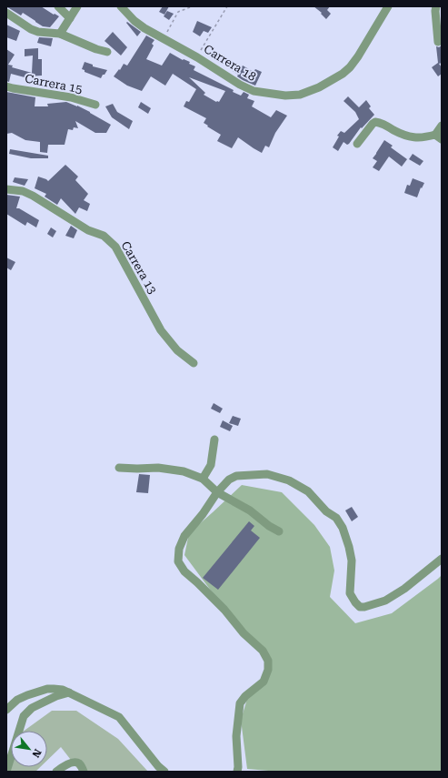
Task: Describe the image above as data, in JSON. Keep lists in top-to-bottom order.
{
  "streets": {
    "street": ["Carrera 18", "Carrera 15", "Carrera 13"]
  },
  "north": "bottom right"
}
